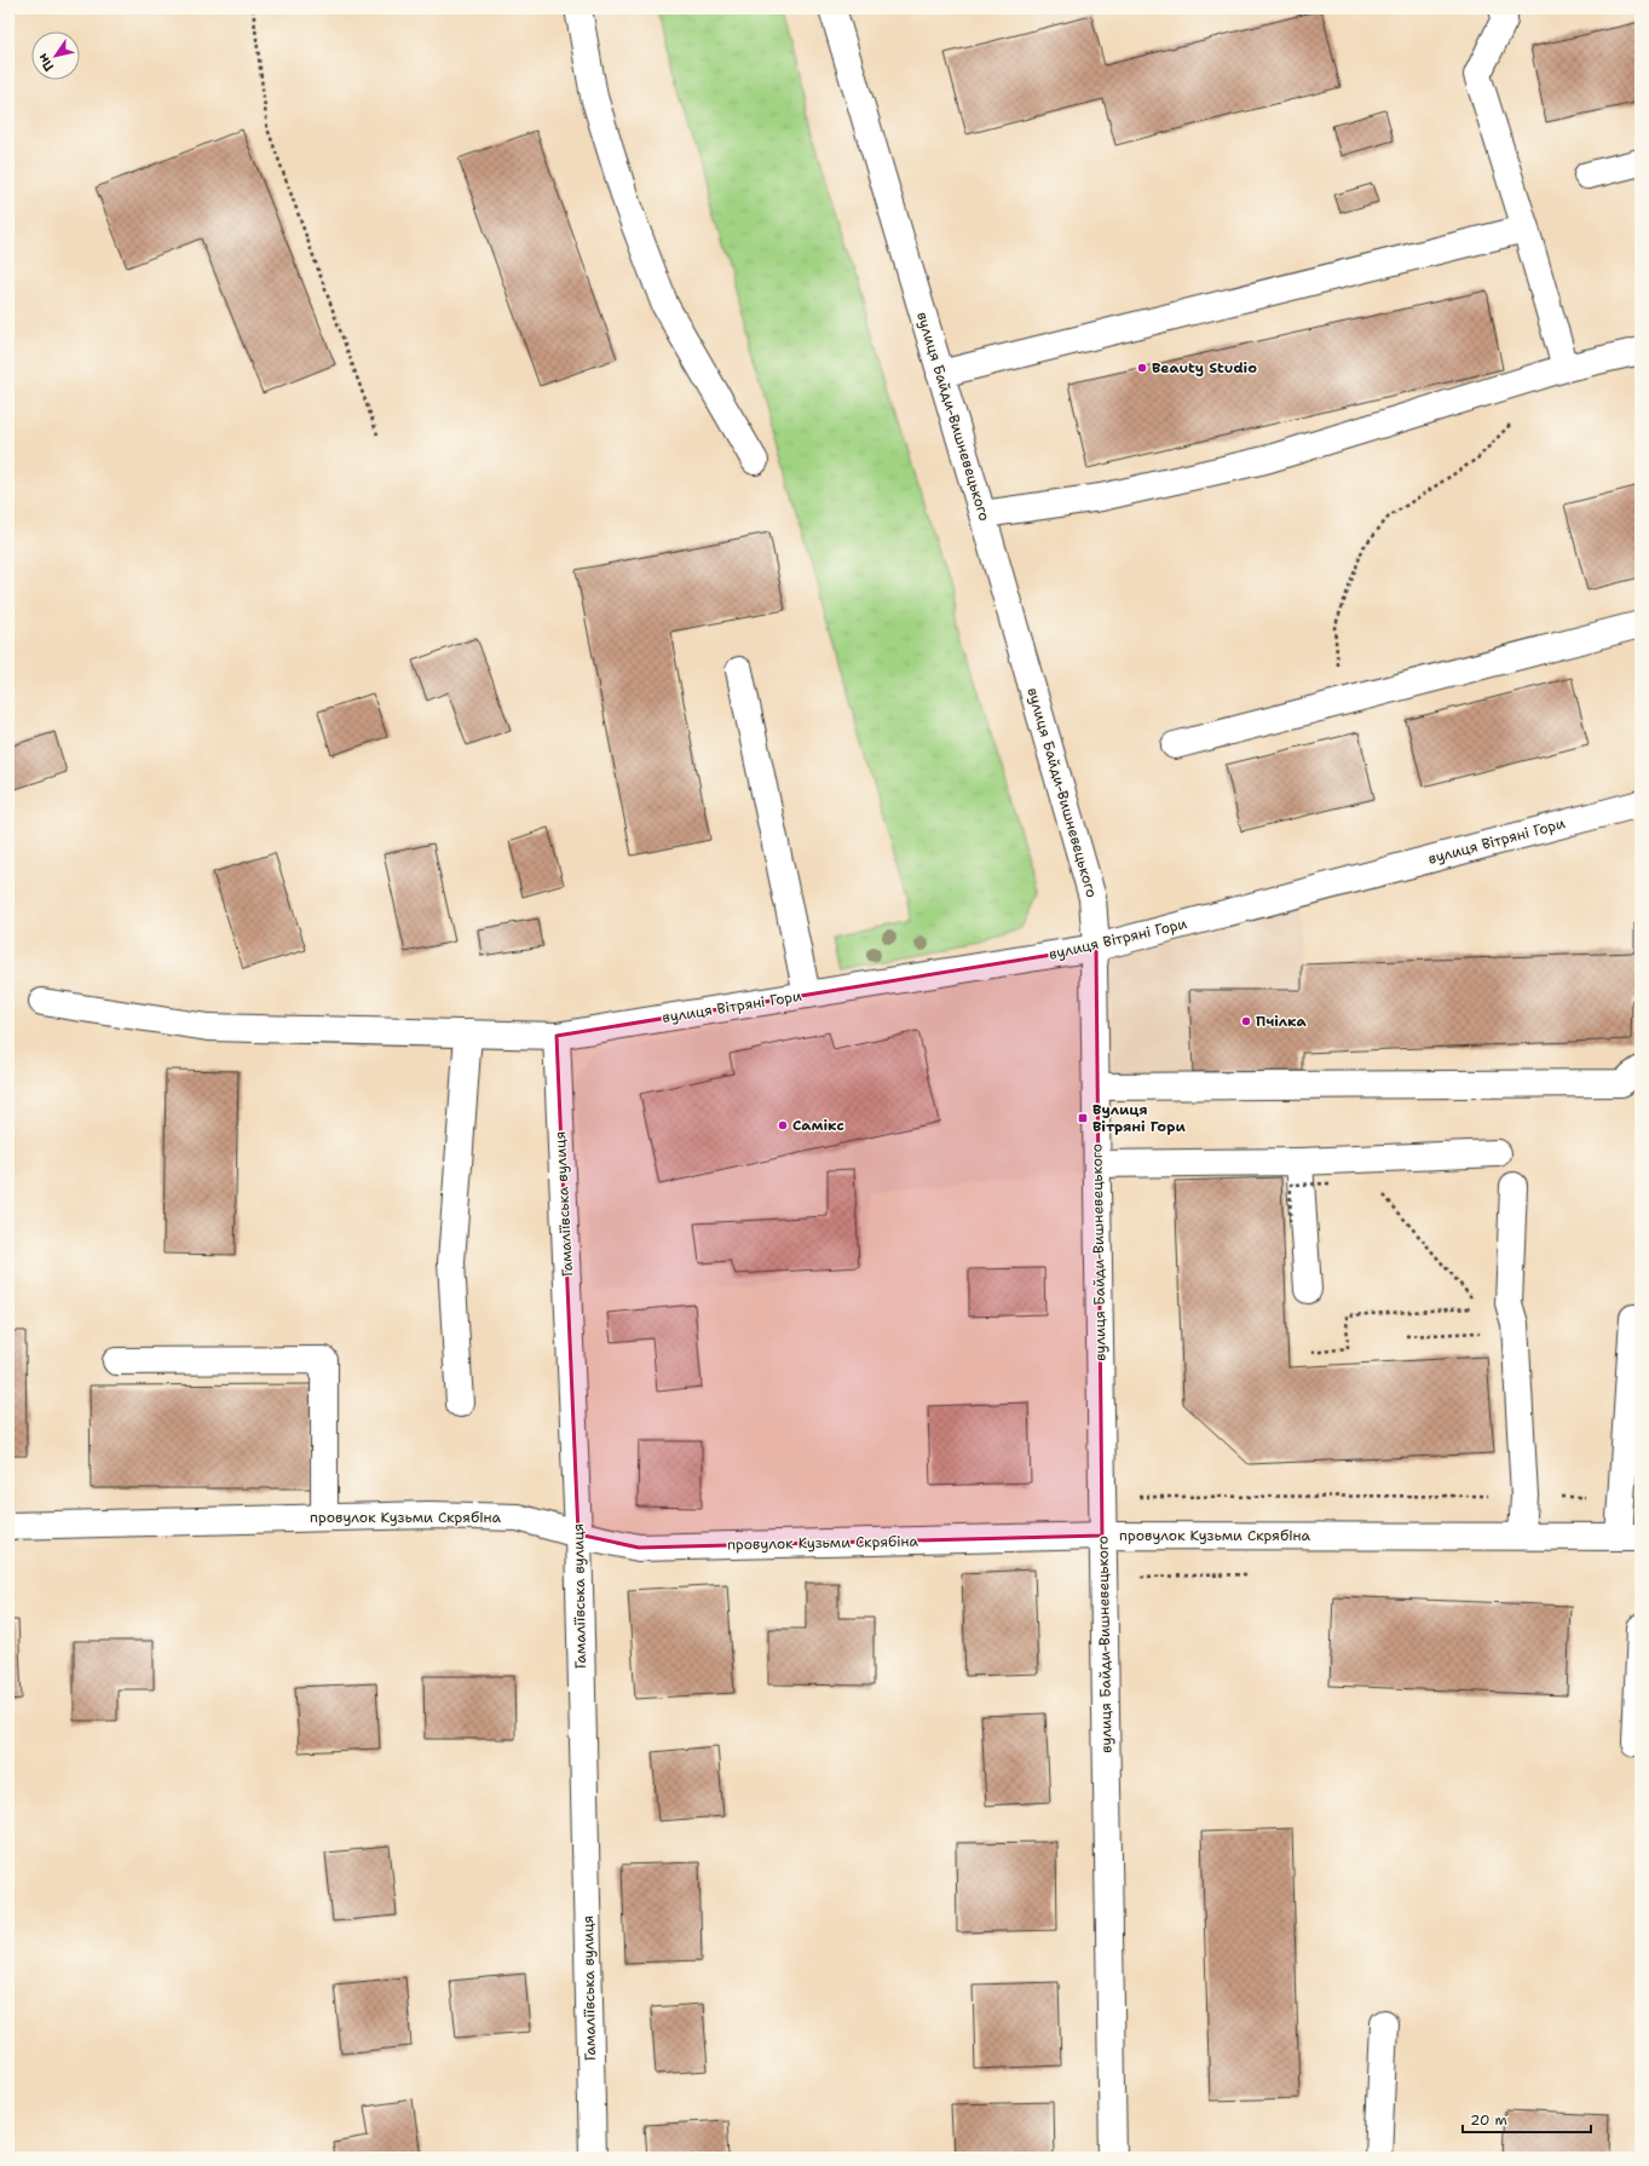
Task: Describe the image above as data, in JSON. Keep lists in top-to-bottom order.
{
  "streets": {
    "street": [
      "вулиця Байди-Вишневецького",
      "вулиця Вітряні Гори",
      "Гамаліївська вулиця",
      "провулок Кузьми Скрябіна"
    ]
  },
  "crossings": [
    ["вулиця Байди-Вишневецького", "вулиця Вітряні Гори"],
    ["вулиця Байди-Вишневецького", "провулок Кузьми Скрябіна"],
    ["вулиця Вітряні Гори", "Гамаліївська вулиця"],
    ["Гамаліївська вулиця", "провулок Кузьми Скрябіна"]
  ],
  "places": {
    "other": ["Beauty Studio", "Пчілка", "Самікс"],
    "transit": ["Вулиця Вітряні Гори"]
  },
  "scale_bar": "20 m",
  "north": "bottom left"
}
